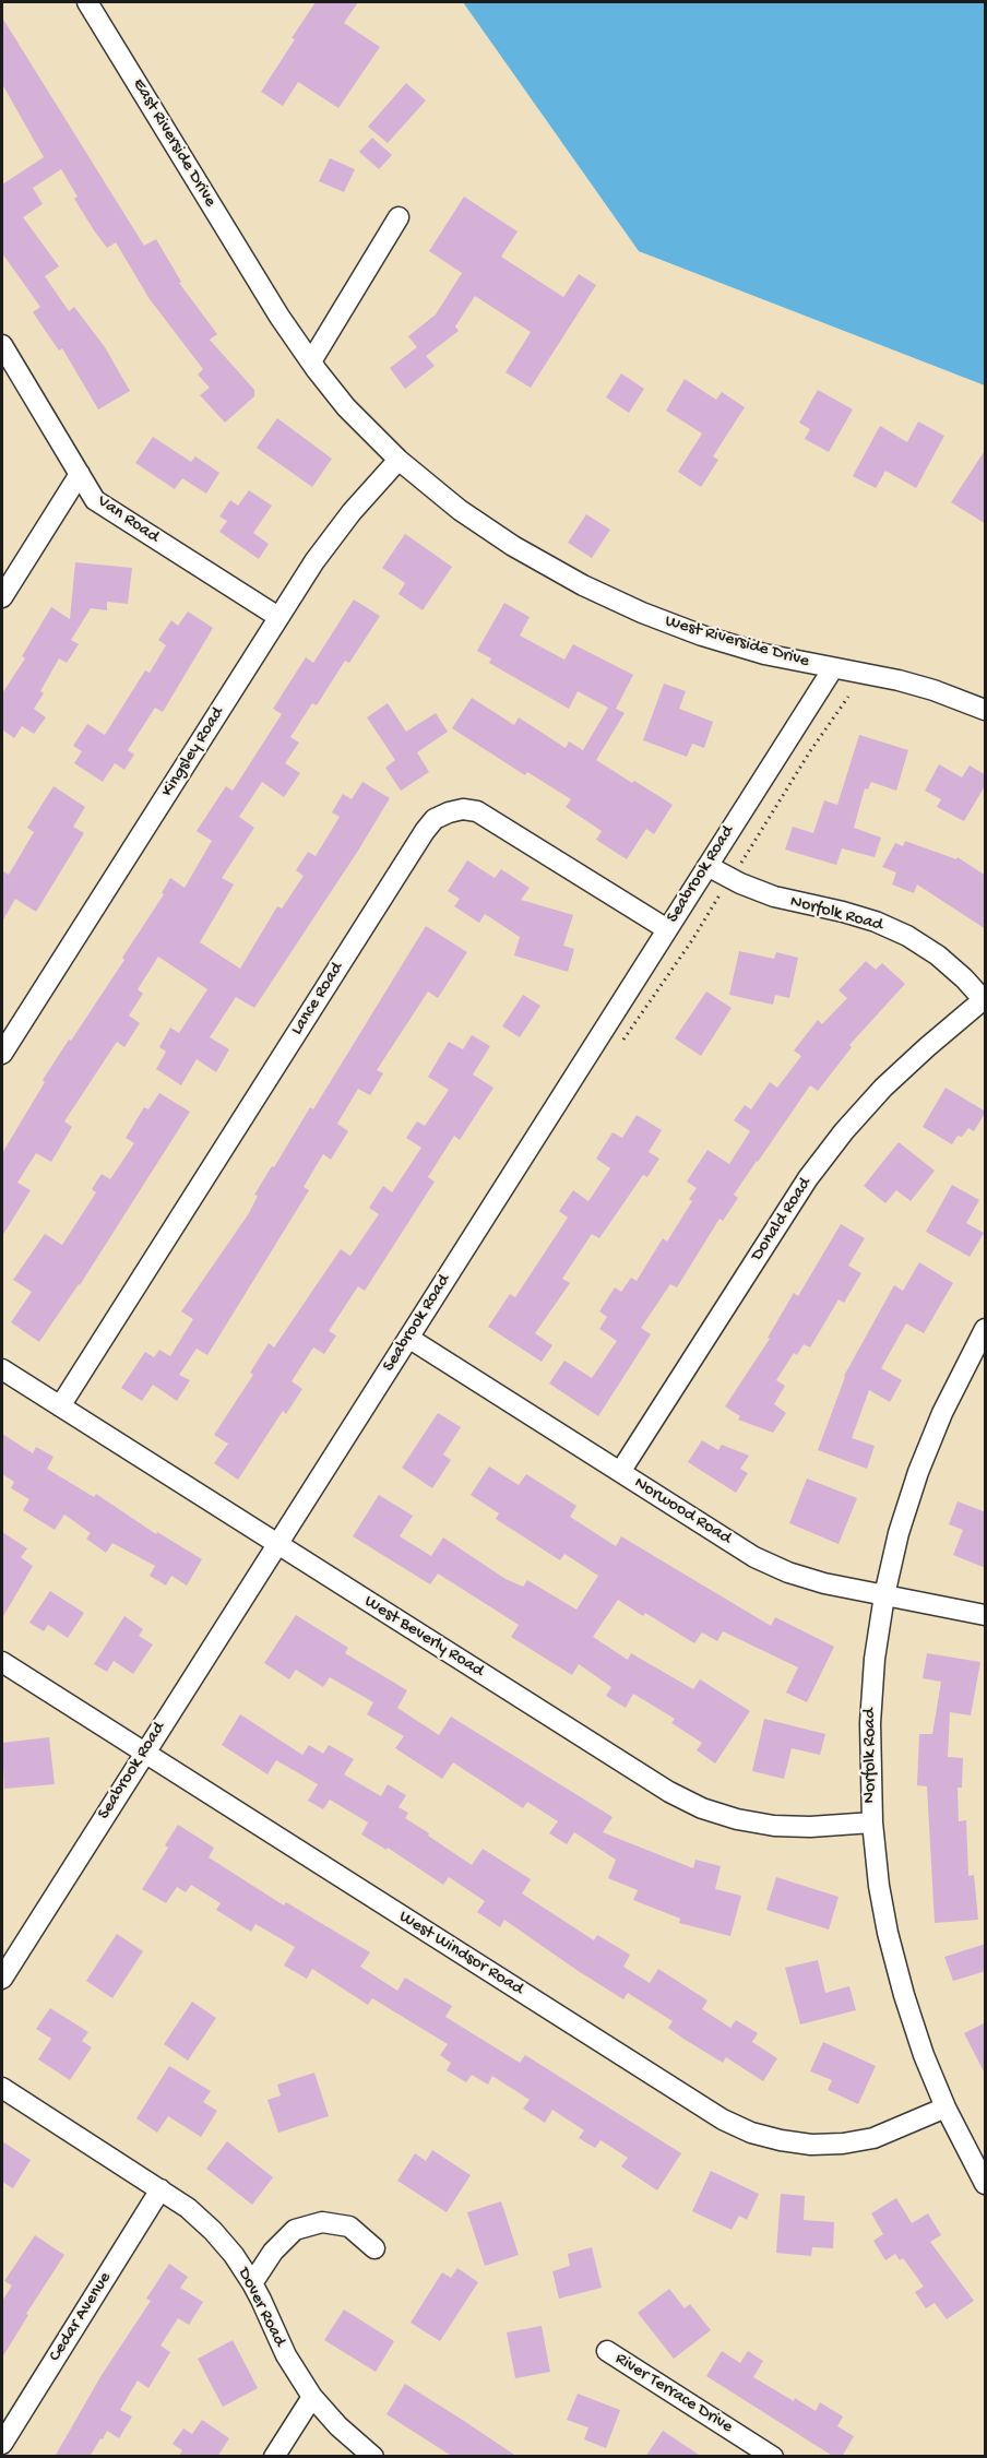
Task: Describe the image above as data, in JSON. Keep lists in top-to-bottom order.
{
  "streets": {
    "street": [
      "East Riverside Drive",
      "Van Road",
      "West Riverside Drive",
      "Kingsley Road",
      "Seabrook Road",
      "Norfolk Road",
      "Lance Road",
      "Donald Road",
      "Norwood Road",
      "West Beverly Road",
      "West Windsor Road",
      "Dover Road",
      "Cedar Avenue",
      "River Terrace Drive"
    ]
  },
  "crossings": [
    ["East Riverside Drive", "West Riverside Drive"],
    ["Van Road", "Kingsley Road"],
    ["West Riverside Drive", "Kingsley Road"],
    ["West Riverside Drive", "Seabrook Road"],
    ["Seabrook Road", "Norfolk Road"],
    ["Seabrook Road", "Lance Road"],
    ["Seabrook Road", "Norwood Road"],
    ["Seabrook Road", "West Beverly Road"],
    ["Seabrook Road", "West Windsor Road"],
    ["Norfolk Road", "Donald Road"],
    ["Norfolk Road", "Norwood Road"],
    ["Norfolk Road", "West Beverly Road"],
    ["Norfolk Road", "West Windsor Road"],
    ["Lance Road", "West Beverly Road"],
    ["Donald Road", "Norwood Road"],
    ["Dover Road", "Cedar Avenue"]
  ]
}
